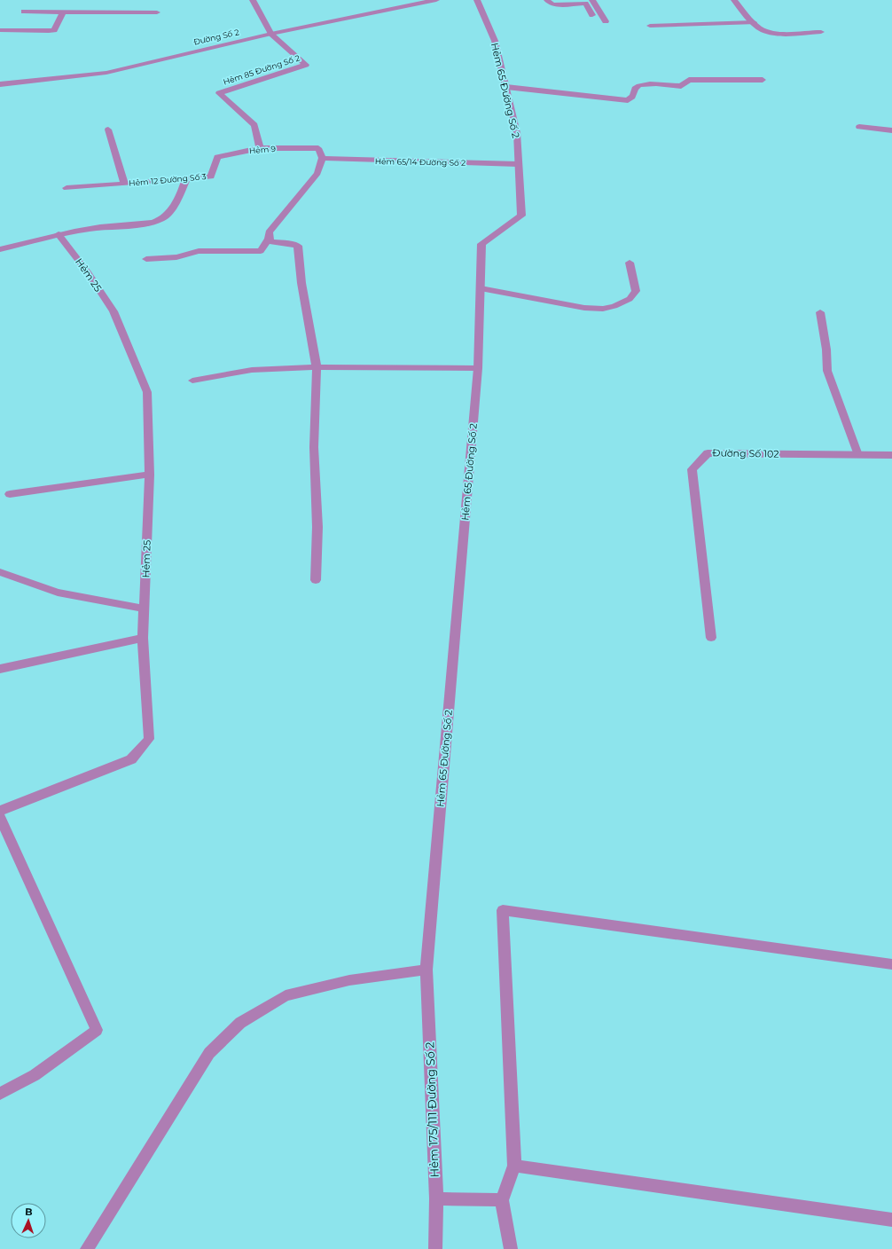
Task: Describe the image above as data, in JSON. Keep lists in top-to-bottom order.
{
  "streets": {
    "street": [
      "Đường Số 2",
      "Hẻm 85 Đường Số 2",
      "Hẻm 65 Đường Số 2",
      "Hẻm 9",
      "Hẻm 65/14 Đường Số 2",
      "Hẻm 12 Đường Số 3",
      "Hẻm 25",
      "Đường Số 102",
      "Hẻm 175/111 Đường Số 2"
    ]
  },
  "crossings": [
    ["Đường Số 2", "Hẻm 85 Đường Số 2"],
    ["Hẻm 85 Đường Số 2", "Hẻm 9"],
    ["Hẻm 65 Đường Số 2", "Hẻm 65/14 Đường Số 2"],
    ["Hẻm 65 Đường Số 2", "Hẻm 175/111 Đường Số 2"],
    ["Hẻm 9", "Hẻm 65/14 Đường Số 2"],
    ["Hẻm 9", "Hẻm 12 Đường Số 3"]
  ],
  "north": "top"
}
